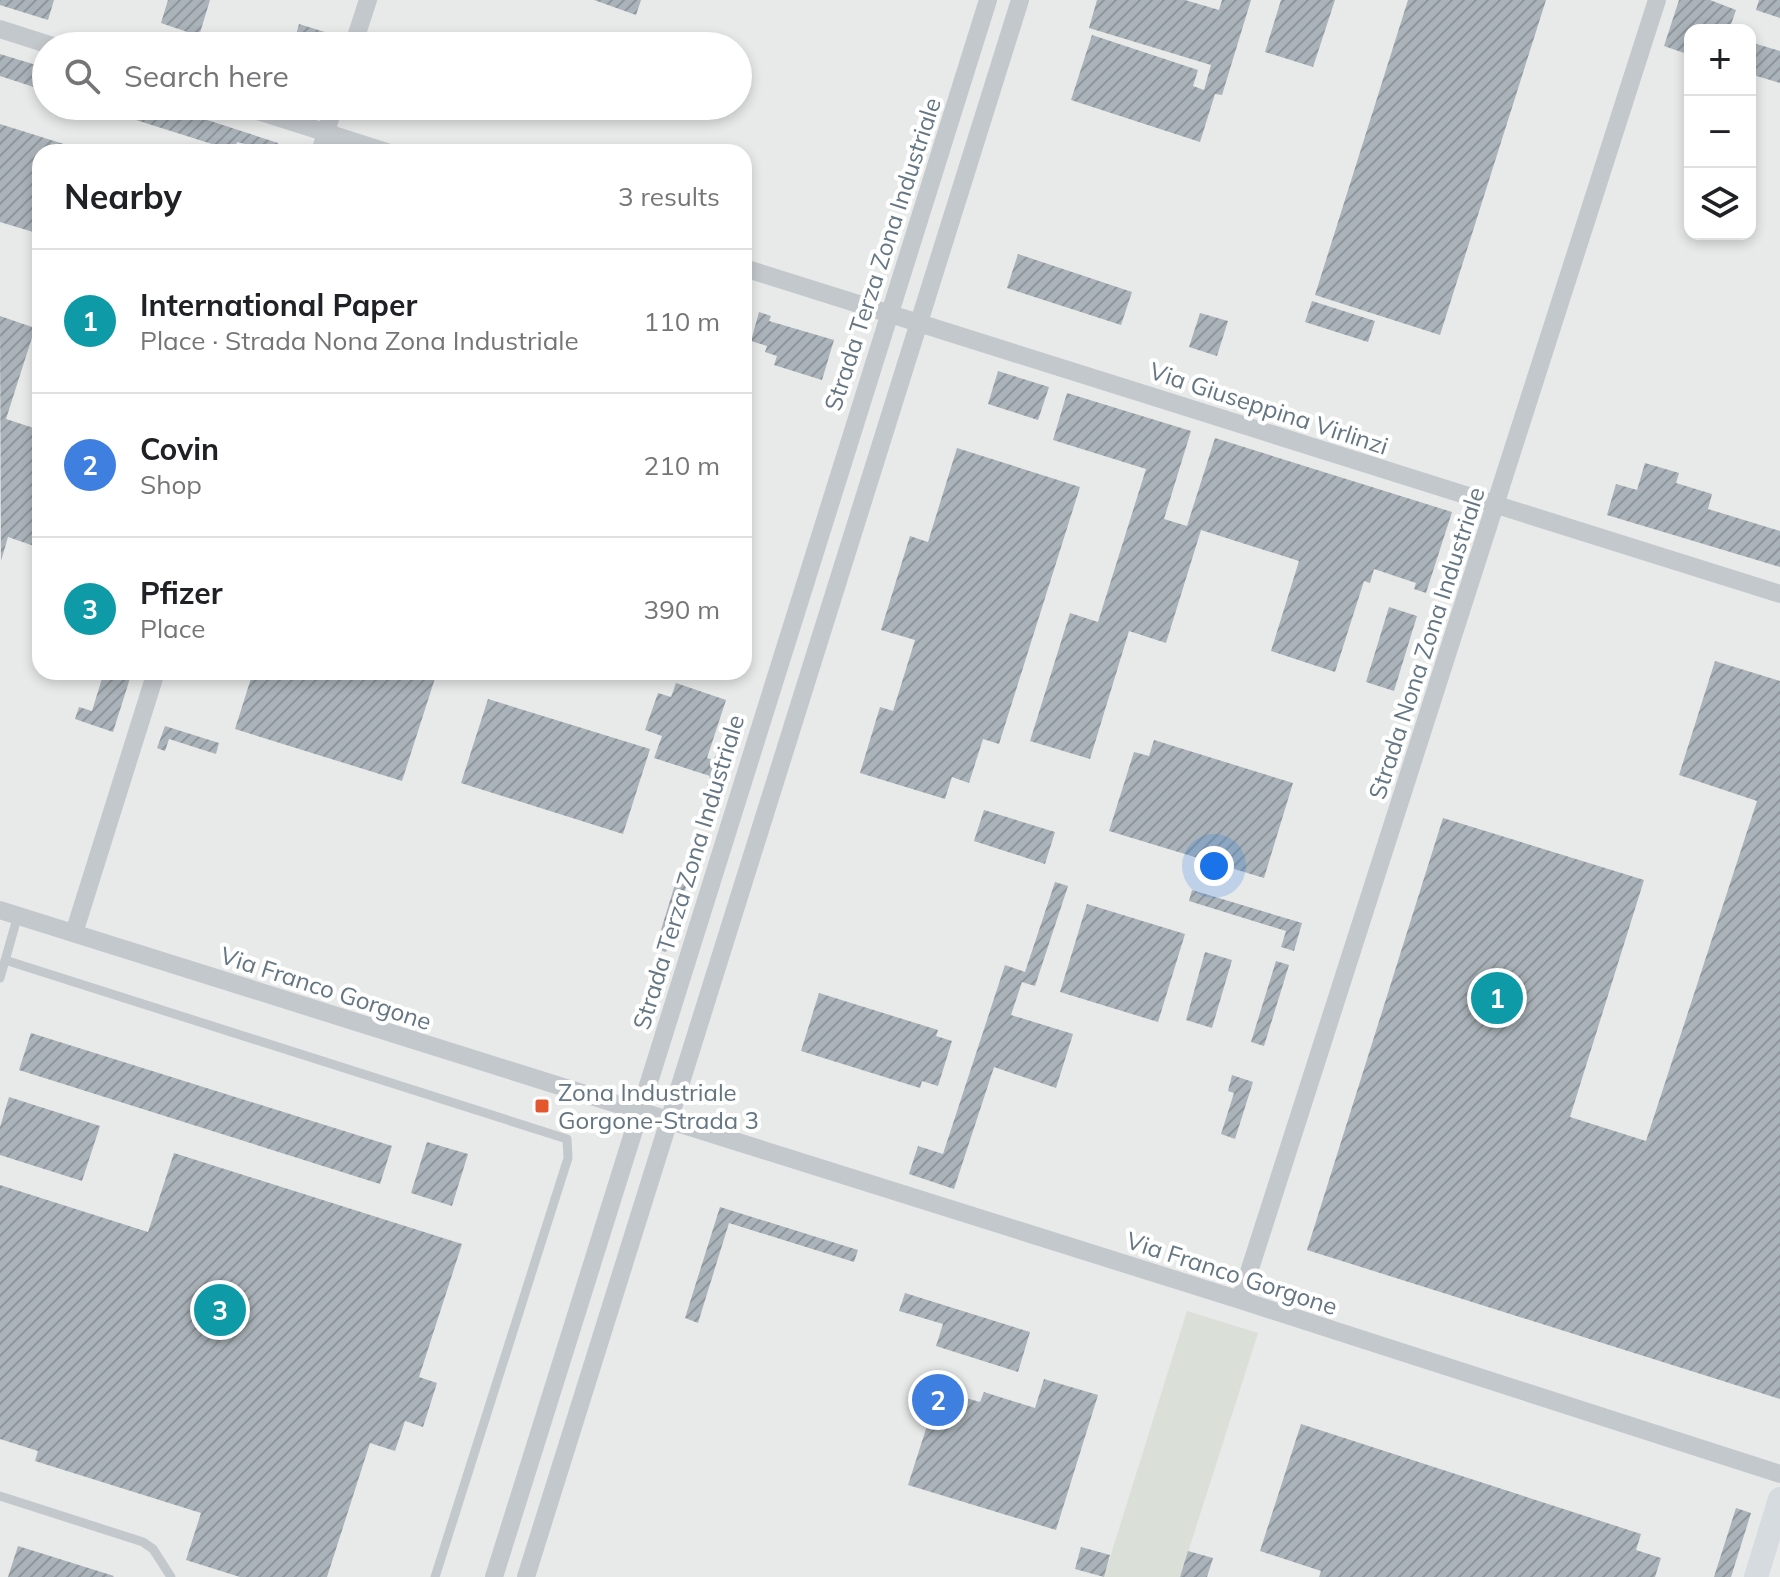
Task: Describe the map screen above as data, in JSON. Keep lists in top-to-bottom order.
{
  "streets": {
    "street": [
      "Strada Terza Zona Industriale",
      "Via Giuseppina Virlinzi",
      "Strada Nona Zona Industriale",
      "Via Franco Gorgone"
    ]
  },
  "crossings": [
    ["Strada Terza Zona Industriale", "Via Giuseppina Virlinzi"],
    ["Strada Terza Zona Industriale", "Via Franco Gorgone"],
    ["Via Giuseppina Virlinzi", "Strada Nona Zona Industriale"],
    ["Strada Nona Zona Industriale", "Via Franco Gorgone"]
  ],
  "places": {
    "transit": ["Zona Industriale Gorgone-Strada 3"]
  },
  "page": {
    "map_buttons": ["+", "−"],
    "search": "Search here",
    "heading": ["Nearby", "3 results"],
    "list": [
      {
        "mark": "1",
        "name": "International Paper",
        "note": "Place · Strada Nona Zona Industriale",
        "value": "110 m"
      },
      {
        "mark": "2",
        "name": "Covin",
        "note": "Shop",
        "value": "210 m"
      },
      {
        "mark": "3",
        "name": "Pfizer",
        "note": "Place",
        "value": "390 m"
      }
    ],
    "pins": ["1", "3", "2"]
  }
}
